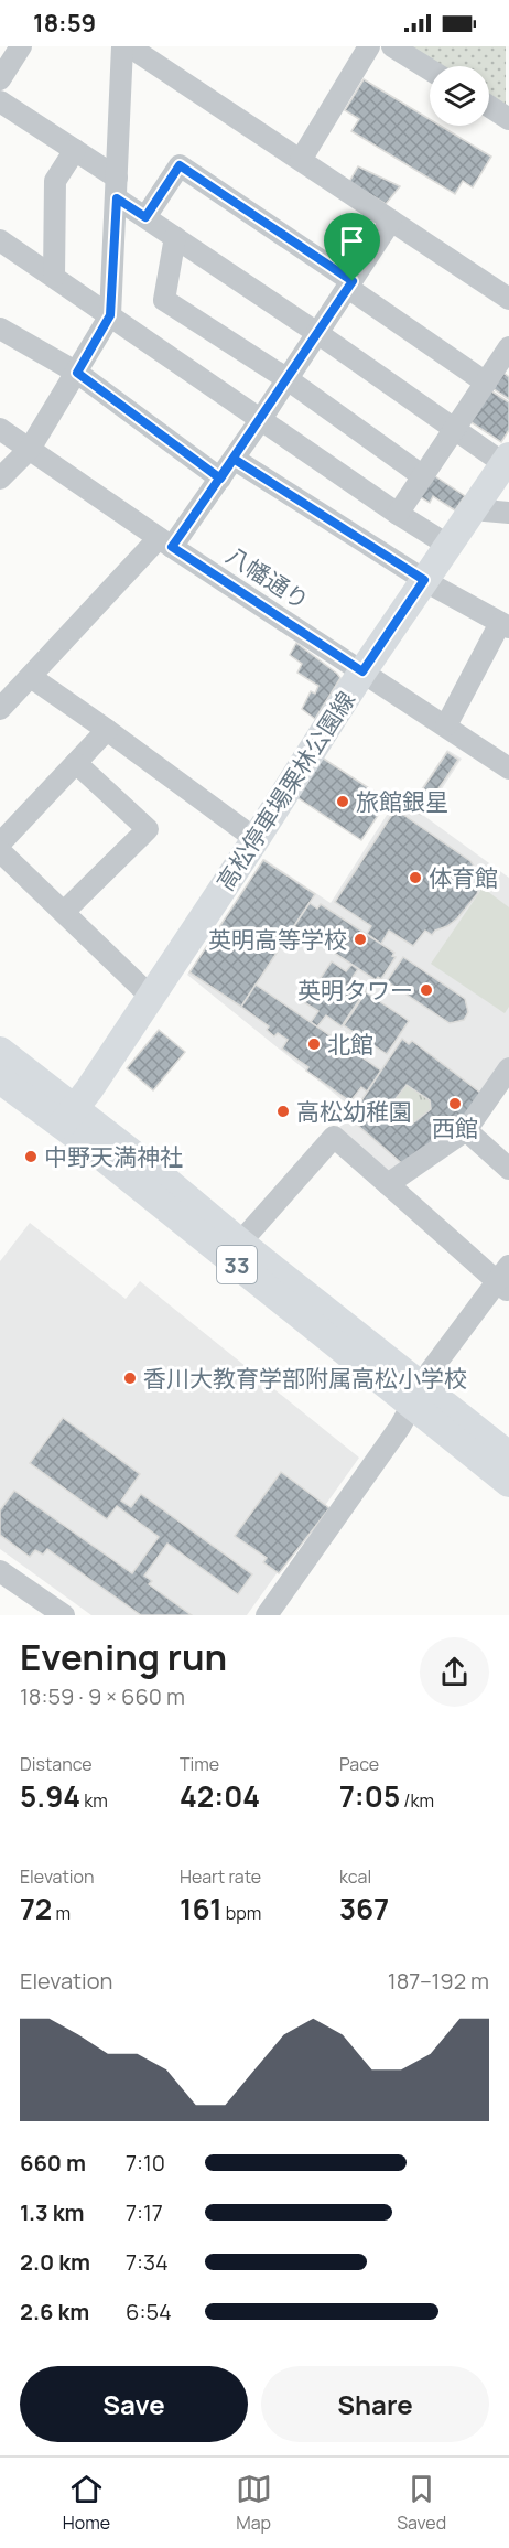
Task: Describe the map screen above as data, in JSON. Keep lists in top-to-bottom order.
{
  "streets": {
    "main road": ["高松停車場栗林公園線", "33"],
    "street": ["八幡通り"]
  },
  "crossings": [
    ["八幡通り", "高松停車場栗林公園線"],
    ["高松停車場栗林公園線", "33"]
  ],
  "places": [
    "旅館銀星",
    "体育館",
    "英明高等学校",
    "英明タワー",
    "北館",
    "西館",
    "高松幼稚園",
    "中野天満神社",
    "香川大教育学部附属高松小学校"
  ],
  "page": {
    "status": "18:59",
    "heading": ["Evening run", "18:59 · 9 × 660 m"],
    "stats": [
      ["Distance", "5.94 km"],
      ["Time", "42:04"],
      ["Pace", "7:05 /km"],
      ["Elevation", "72 m"],
      ["Heart rate", "161 bpm"],
      ["kcal", "367"]
    ],
    "chart": ["Elevation", "187–192 m"],
    "list": [
      {
        "name": "660 m",
        "note": "7:10"
      },
      {
        "name": "1.3 km",
        "note": "7:17"
      },
      {
        "name": "2.0 km",
        "note": "7:34"
      },
      {
        "name": "2.6 km",
        "note": "6:54"
      }
    ],
    "buttons": ["Save", "Share"],
    "tabs": ["Home", "Map", "Saved"]
  }
}
